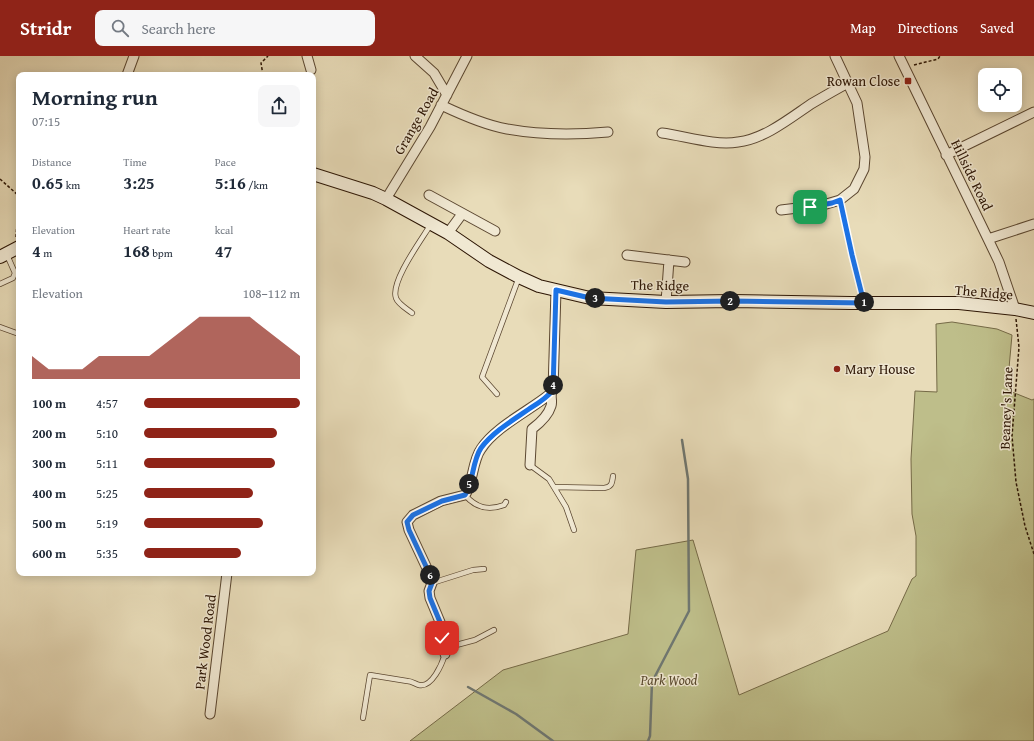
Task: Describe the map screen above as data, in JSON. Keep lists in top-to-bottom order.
{
  "streets": {
    "main road": ["The Ridge"],
    "street": ["Grange Road", "Hillside Road", "Park Wood Road"],
    "path": ["Beaney's Lane"]
  },
  "crossings": [
    ["Grange Road", "The Ridge"],
    ["Hillside Road", "The Ridge"],
    ["Hillside Road", "Beaney's Lane"],
    ["The Ridge", "Beaney's Lane"]
  ],
  "parks": ["Park Wood"],
  "places": {
    "transit": ["Rowan Close"],
    "other": ["Mary House"]
  },
  "page": {
    "header": "Stridr",
    "search": "Search here",
    "nav": ["Map", "Directions", "Saved"],
    "heading": ["Morning run", "07:15"],
    "stats": [
      ["Distance", "0.65 km"],
      ["Time", "3:25"],
      ["Pace", "5:16 /km"],
      ["Elevation", "4 m"],
      ["Heart rate", "168 bpm"],
      ["kcal", "47"]
    ],
    "chart": ["Elevation", "108–112 m"],
    "pins": [
      "3",
      "2",
      "1",
      "4",
      "5",
      "6"
    ],
    "list": [
      {
        "name": "100 m",
        "note": "4:57"
      },
      {
        "name": "200 m",
        "note": "5:10"
      },
      {
        "name": "300 m",
        "note": "5:11"
      },
      {
        "name": "400 m",
        "note": "5:25"
      },
      {
        "name": "500 m",
        "note": "5:19"
      },
      {
        "name": "600 m",
        "note": "5:35"
      }
    ]
  }
}
